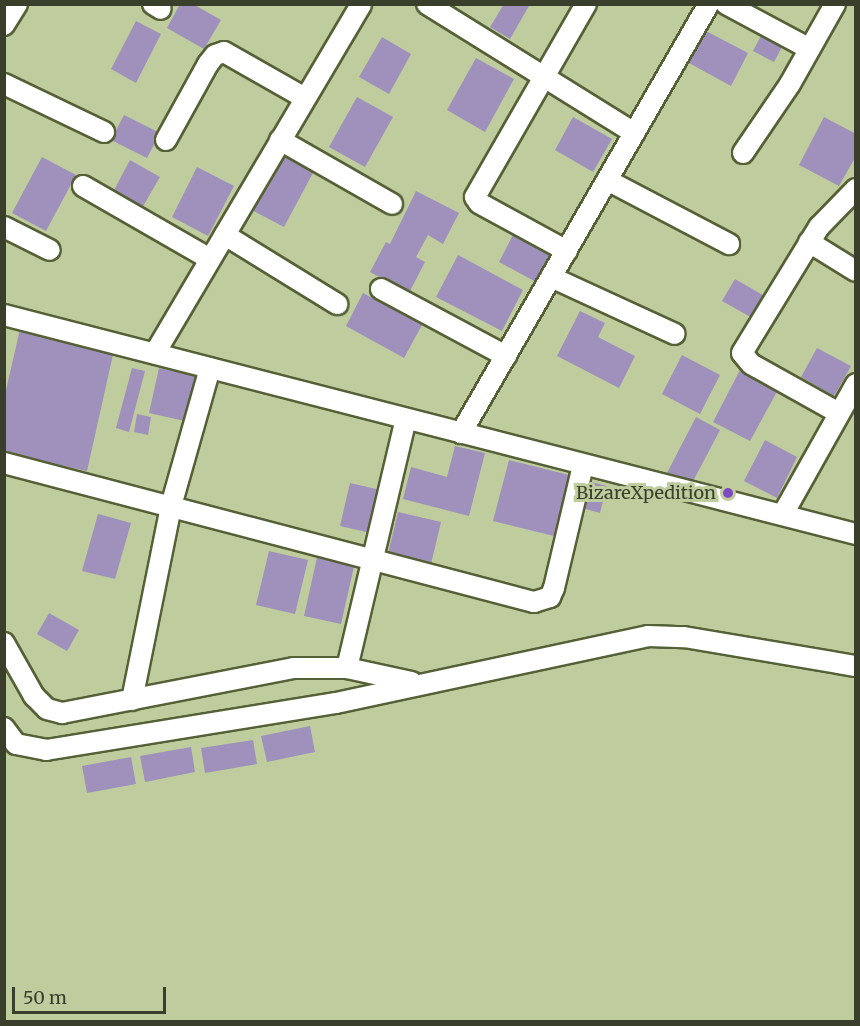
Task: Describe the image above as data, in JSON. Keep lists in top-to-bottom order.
{
  "places": ["BizareXpedition"],
  "scale_bar": "50 m"
}
